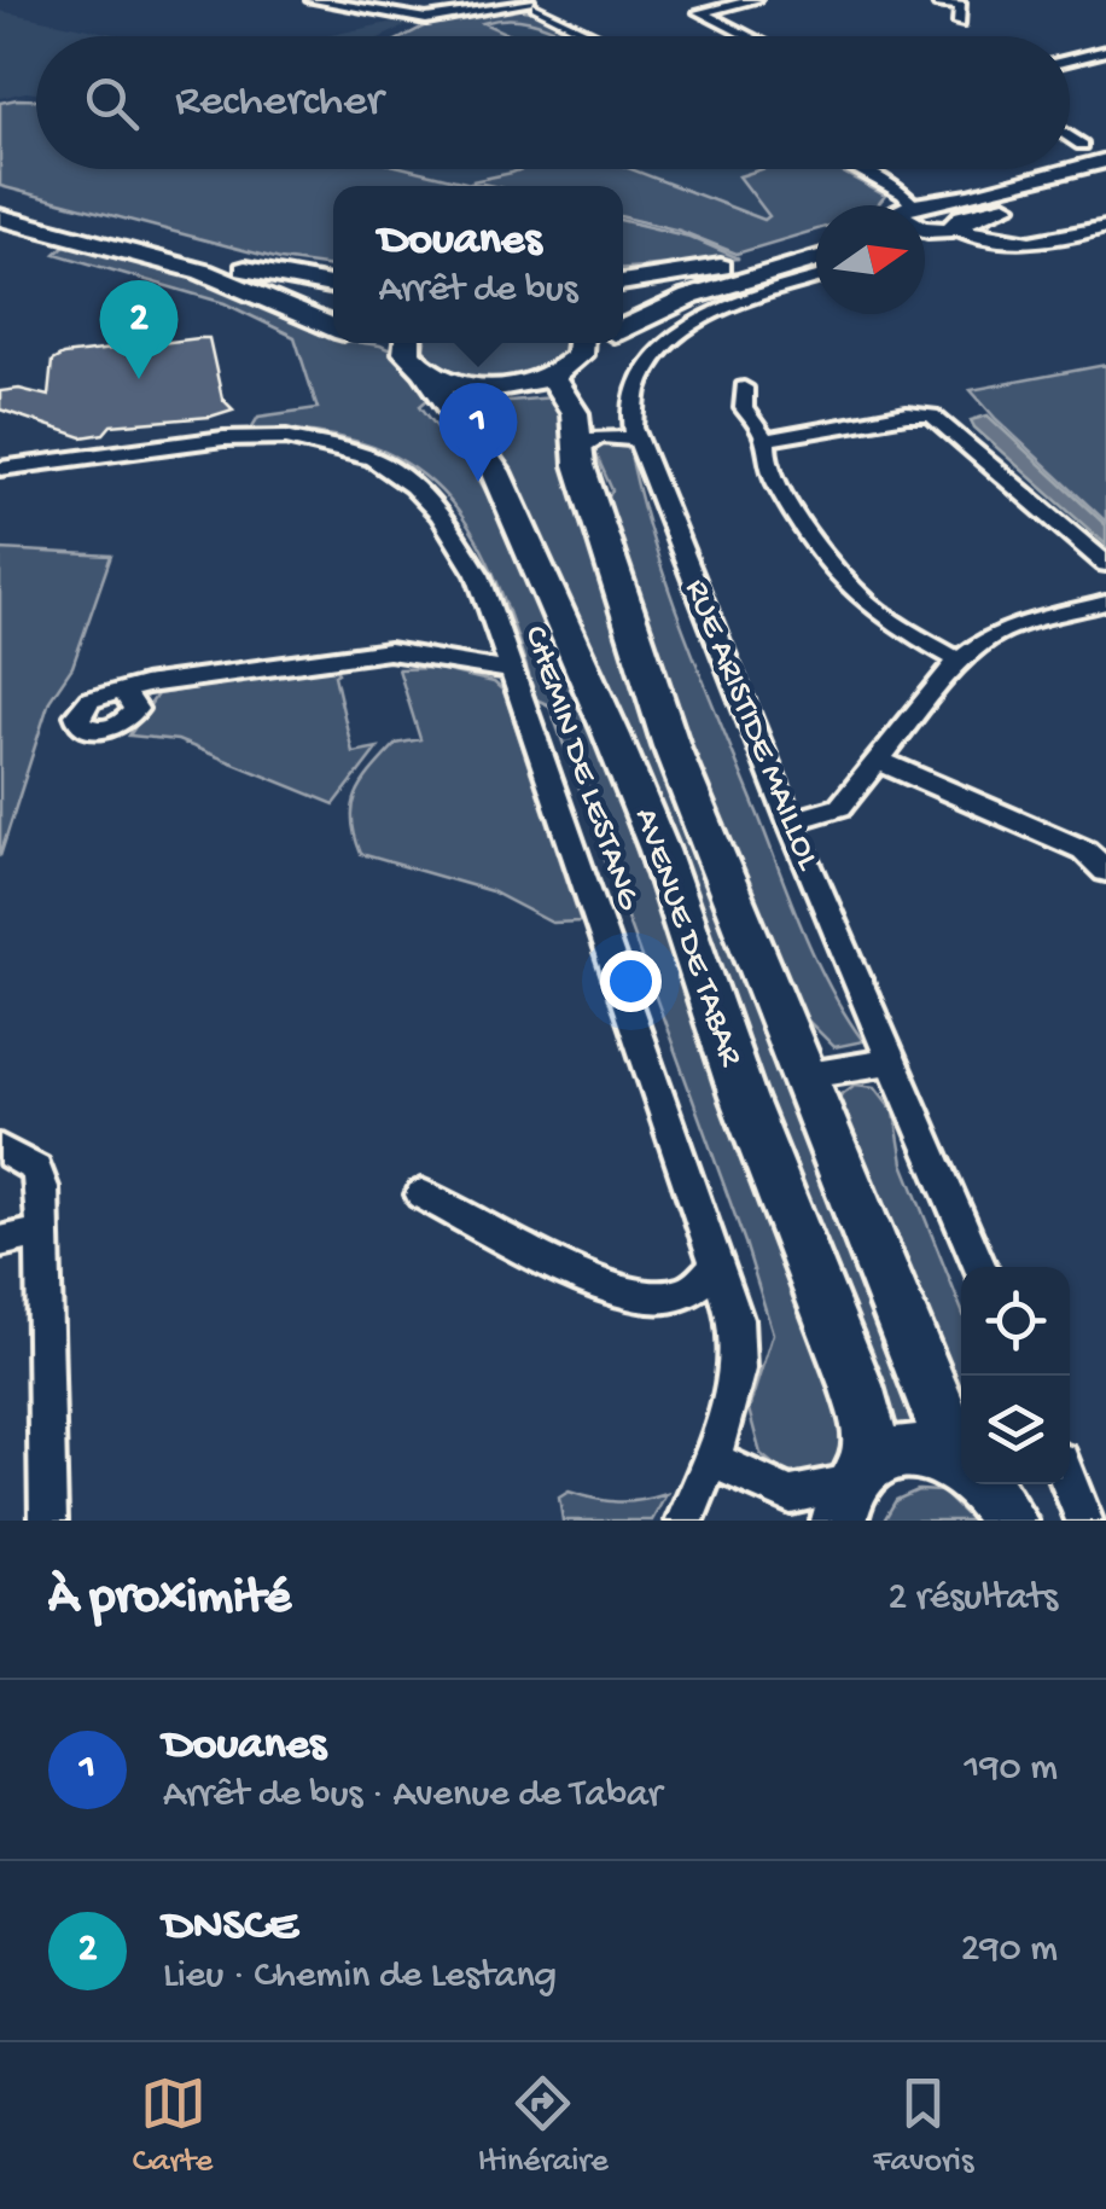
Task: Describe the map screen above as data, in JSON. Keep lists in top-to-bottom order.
{
  "streets": {
    "main road": ["AVENUE DE TABAR"],
    "street": ["RUE ARISTIDE MAILLOL", "CHEMIN DE LESTANG"]
  },
  "north": "right",
  "page": {
    "search": "Rechercher",
    "popup": ["Douanes", "Arrêt de bus"],
    "pins": ["2", "1"],
    "heading": ["À proximité", "2 résultats"],
    "list": [
      {
        "mark": "1",
        "name": "Douanes",
        "note": "Arrêt de bus · Avenue de Tabar",
        "value": "190 m"
      },
      {
        "mark": "2",
        "name": "DNSCE",
        "note": "Lieu · Chemin de Lestang",
        "value": "290 m"
      }
    ],
    "nav": ["Carte", "Itinéraire", "Favoris"]
  }
}
